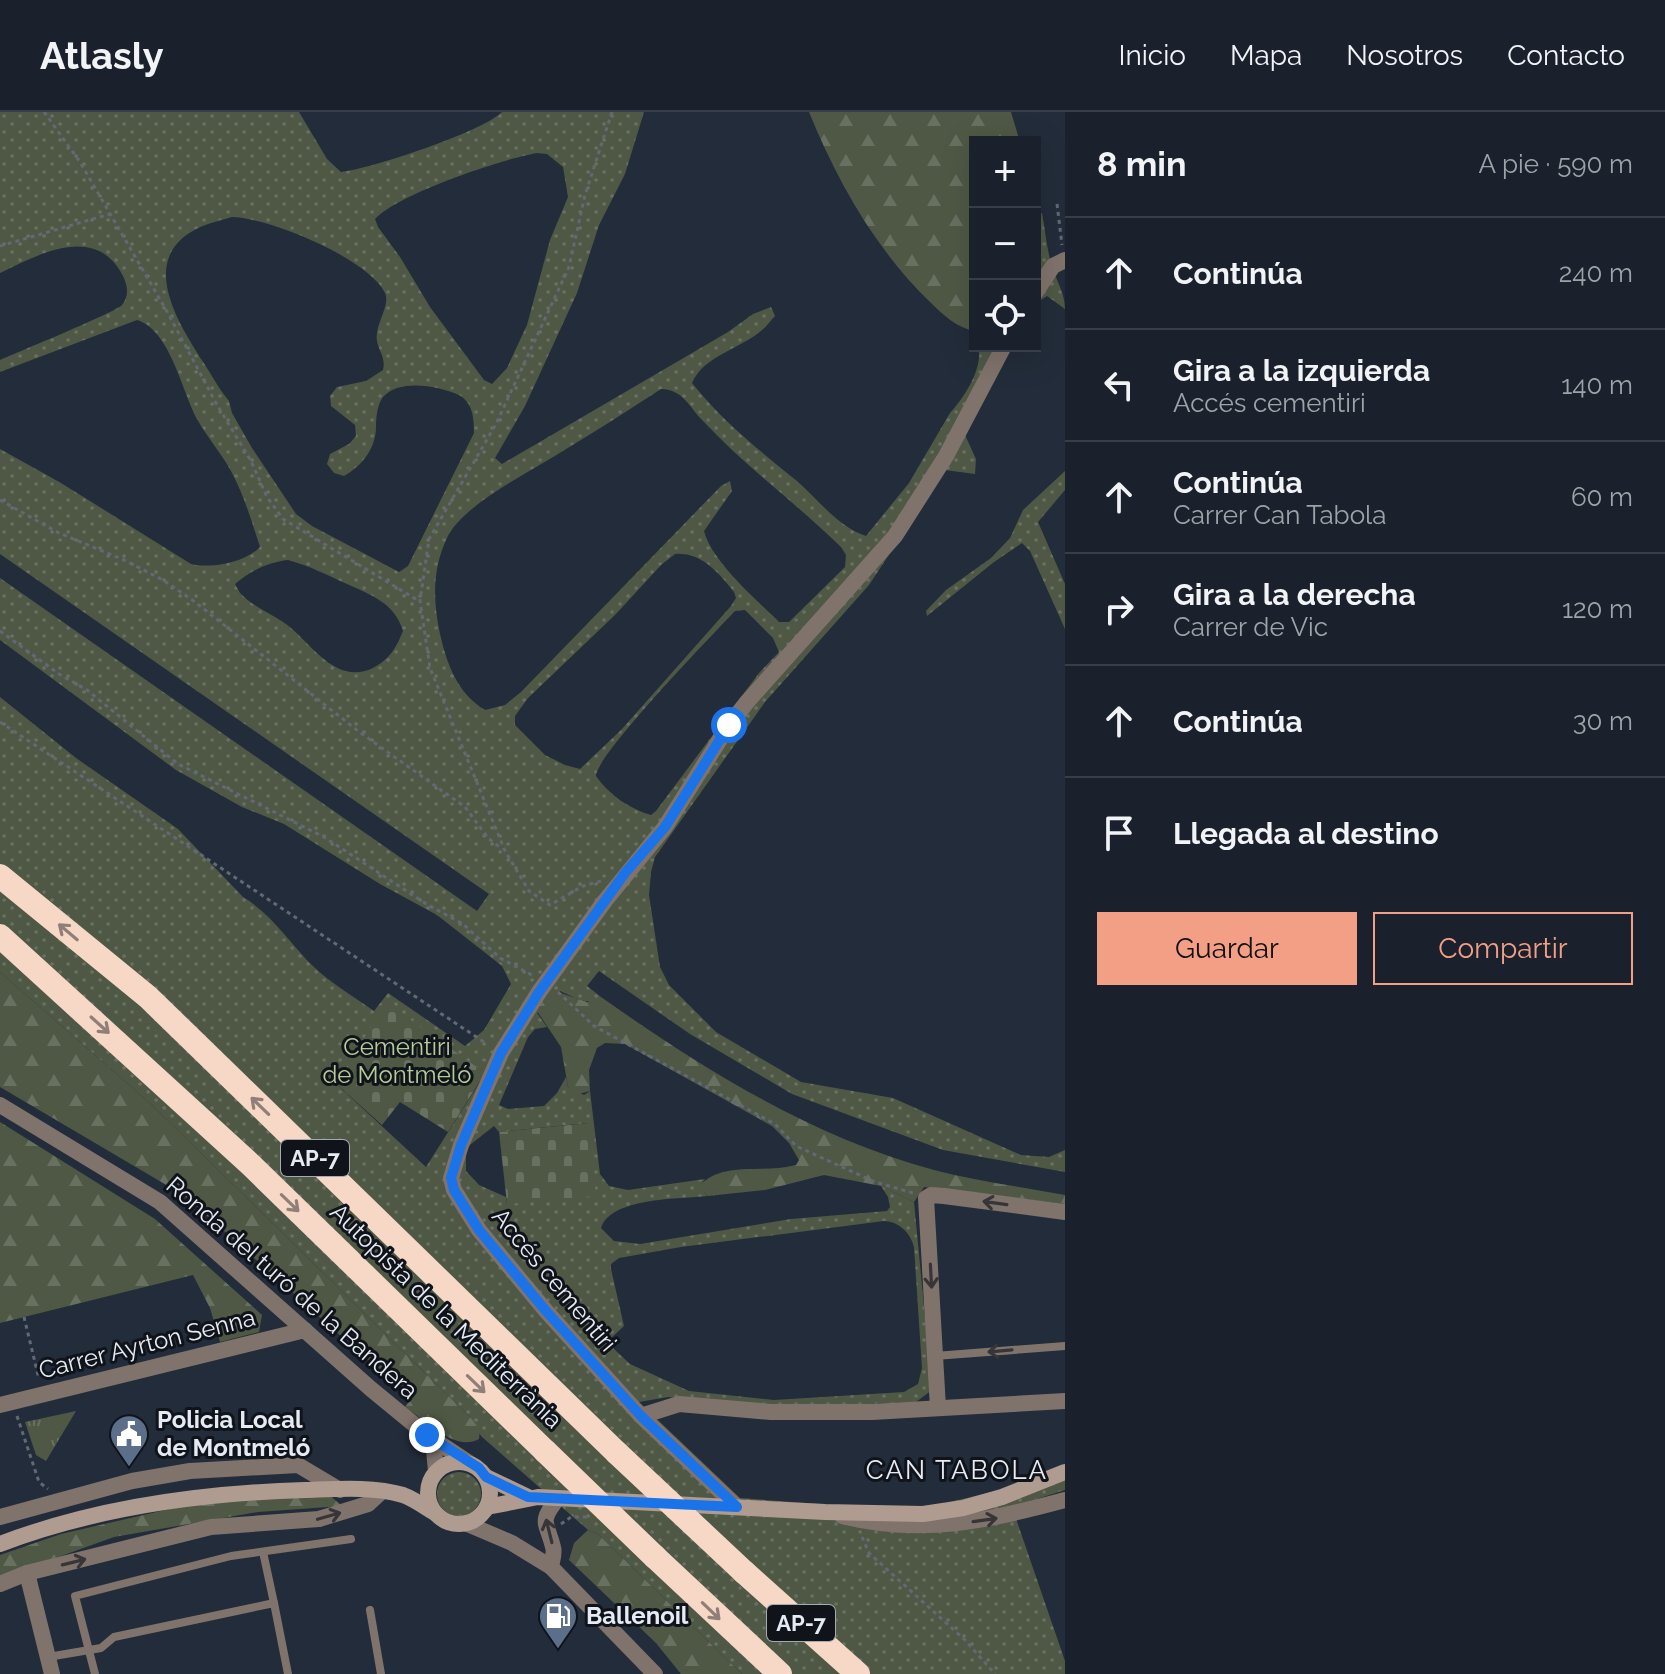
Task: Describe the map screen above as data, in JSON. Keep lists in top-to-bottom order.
{
  "streets": {
    "highway": ["AP-7", "Autopista de la Mediterrània"],
    "street": ["Accés cementiri", "Ronda del turó de la Bandera", "Carrer Ayrton Senna"]
  },
  "crossings": [
    ["Ronda del turó de la Bandera", "Carrer Ayrton Senna"]
  ],
  "districts": ["CAN TABOLA"],
  "parks": ["Cementiri de Montmeló"],
  "places": {
    "public building": ["Policia Local de Montmeló"],
    "fuel station": ["Ballenoil"]
  },
  "page": {
    "header": "Atlasly",
    "nav": [
      "Inicio",
      "Mapa",
      "Nosotros",
      "Contacto"
    ],
    "heading": ["8 min", "A pie · 590 m"],
    "map_buttons": ["+", "−"],
    "list": [
      ["Continúa", "240 m"],
      ["Gira a la izquierda", "Accés cementiri", "140 m"],
      ["Continúa", "Carrer Can Tabola", "60 m"],
      ["Gira a la derecha", "Carrer de Vic", "120 m"],
      ["Continúa", "30 m"],
      "Llegada al destino"
    ],
    "buttons": ["Guardar", "Compartir"]
  }
}
